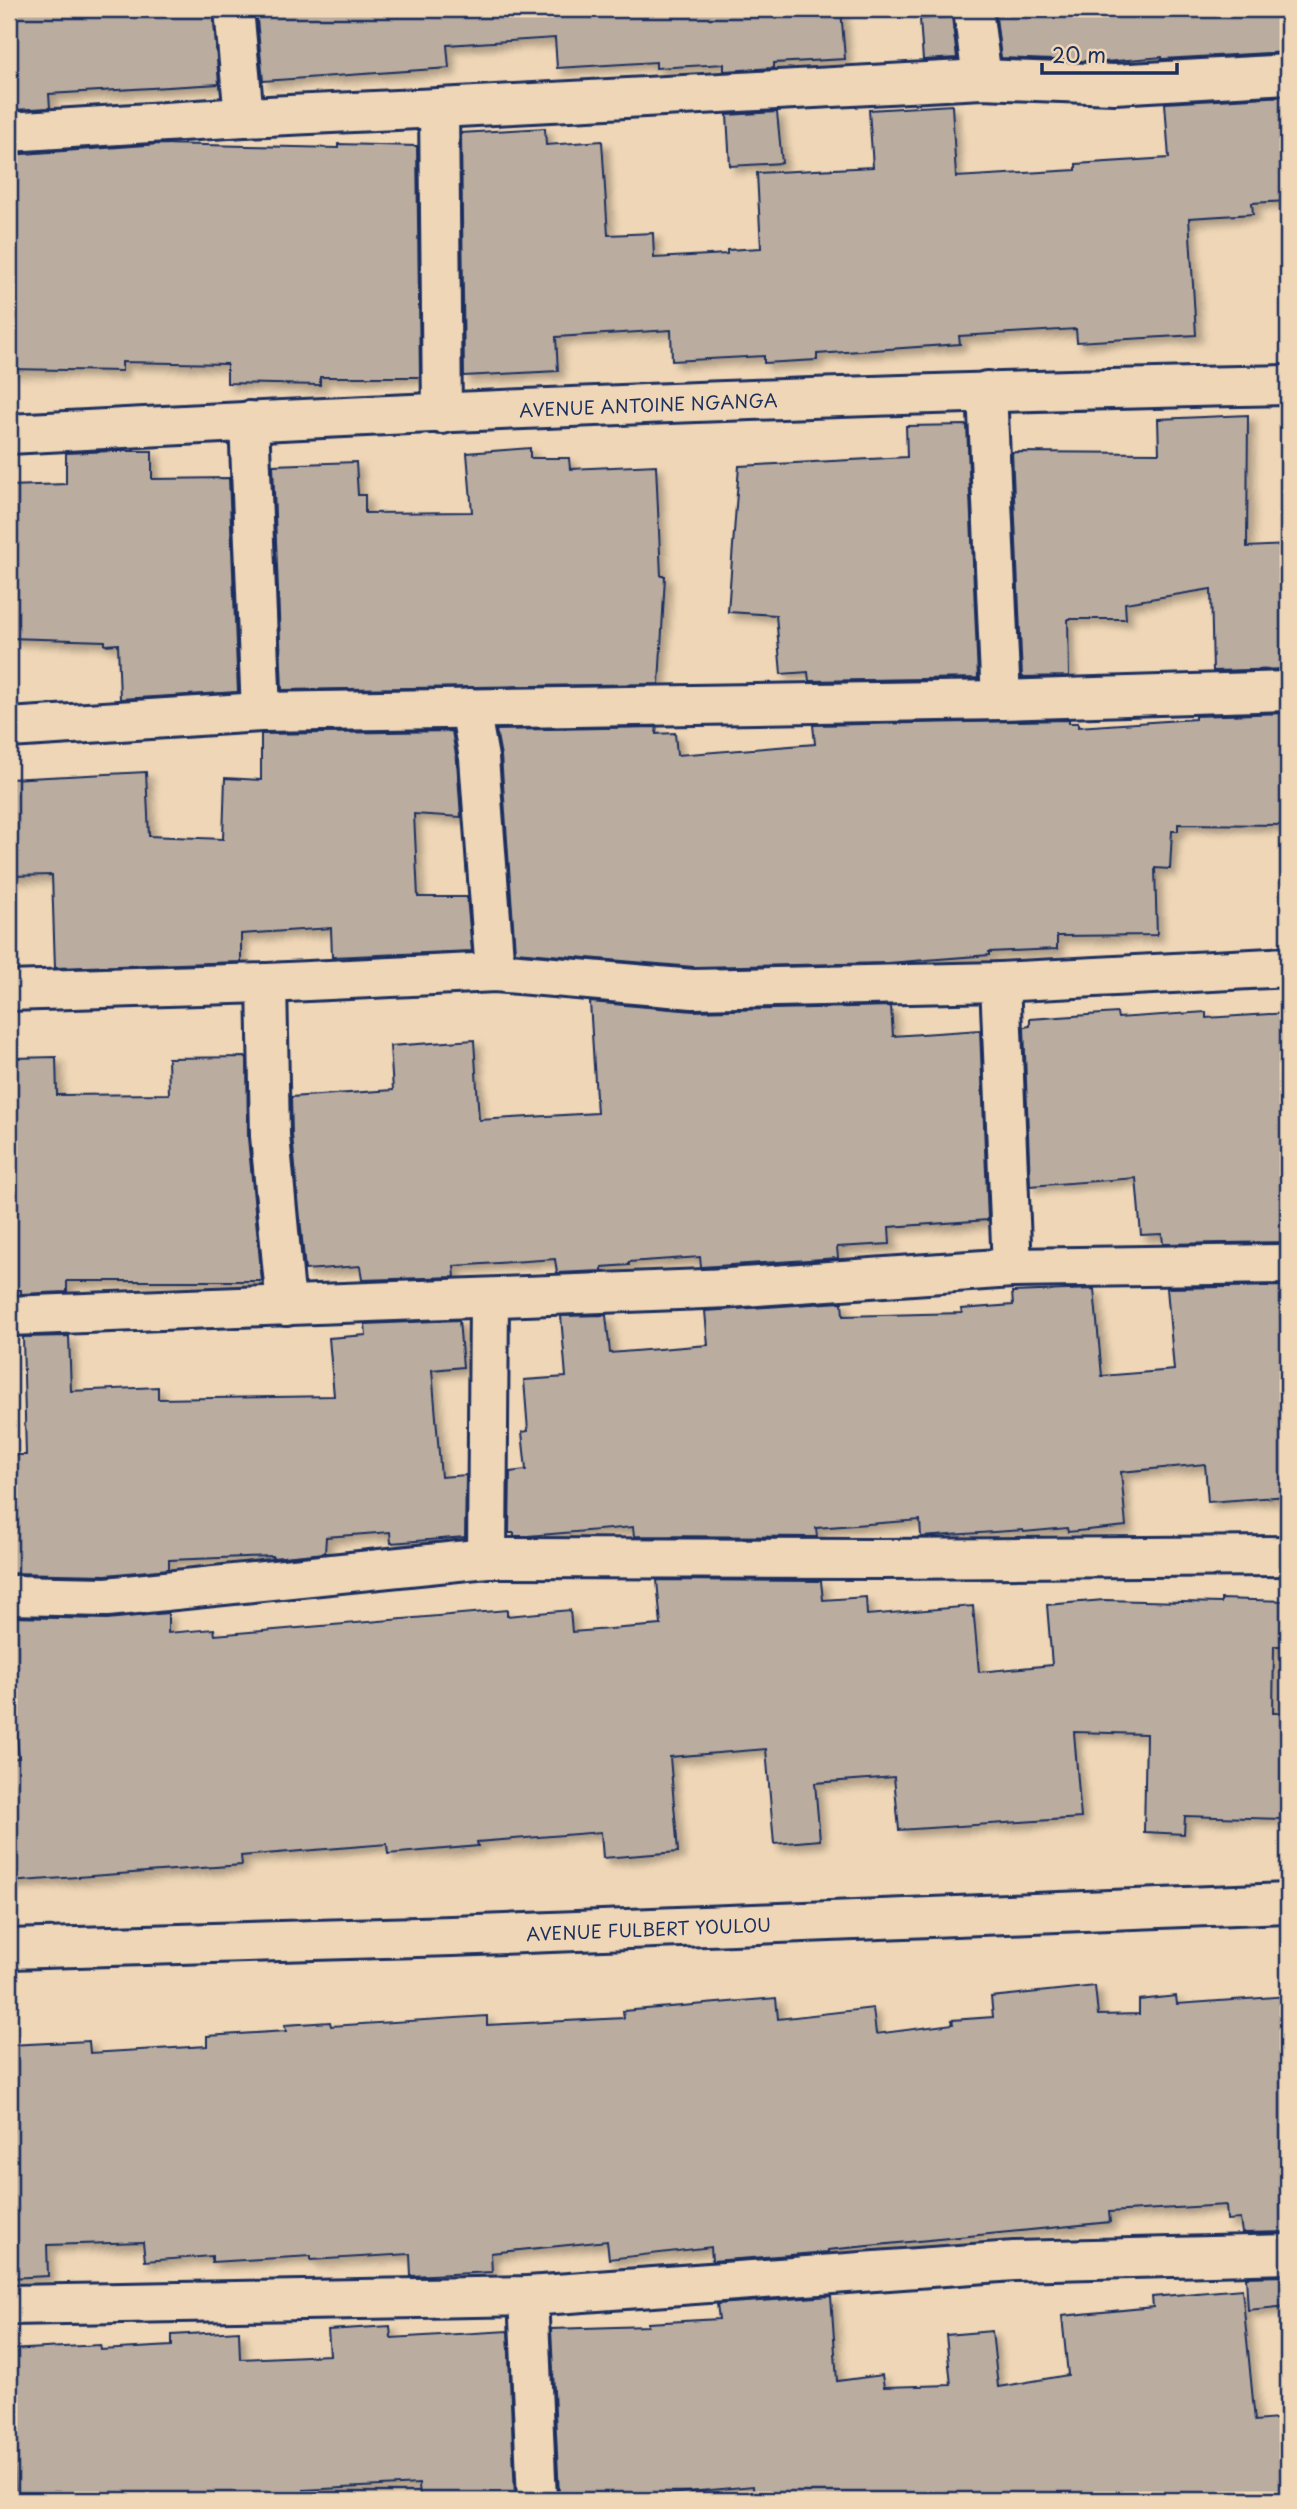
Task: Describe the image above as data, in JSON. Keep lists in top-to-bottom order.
{
  "streets": {
    "street": ["AVENUE ANTOINE NGANGA", "AVENUE FULBERT YOULOU"]
  },
  "scale_bar": "20 m"
}
